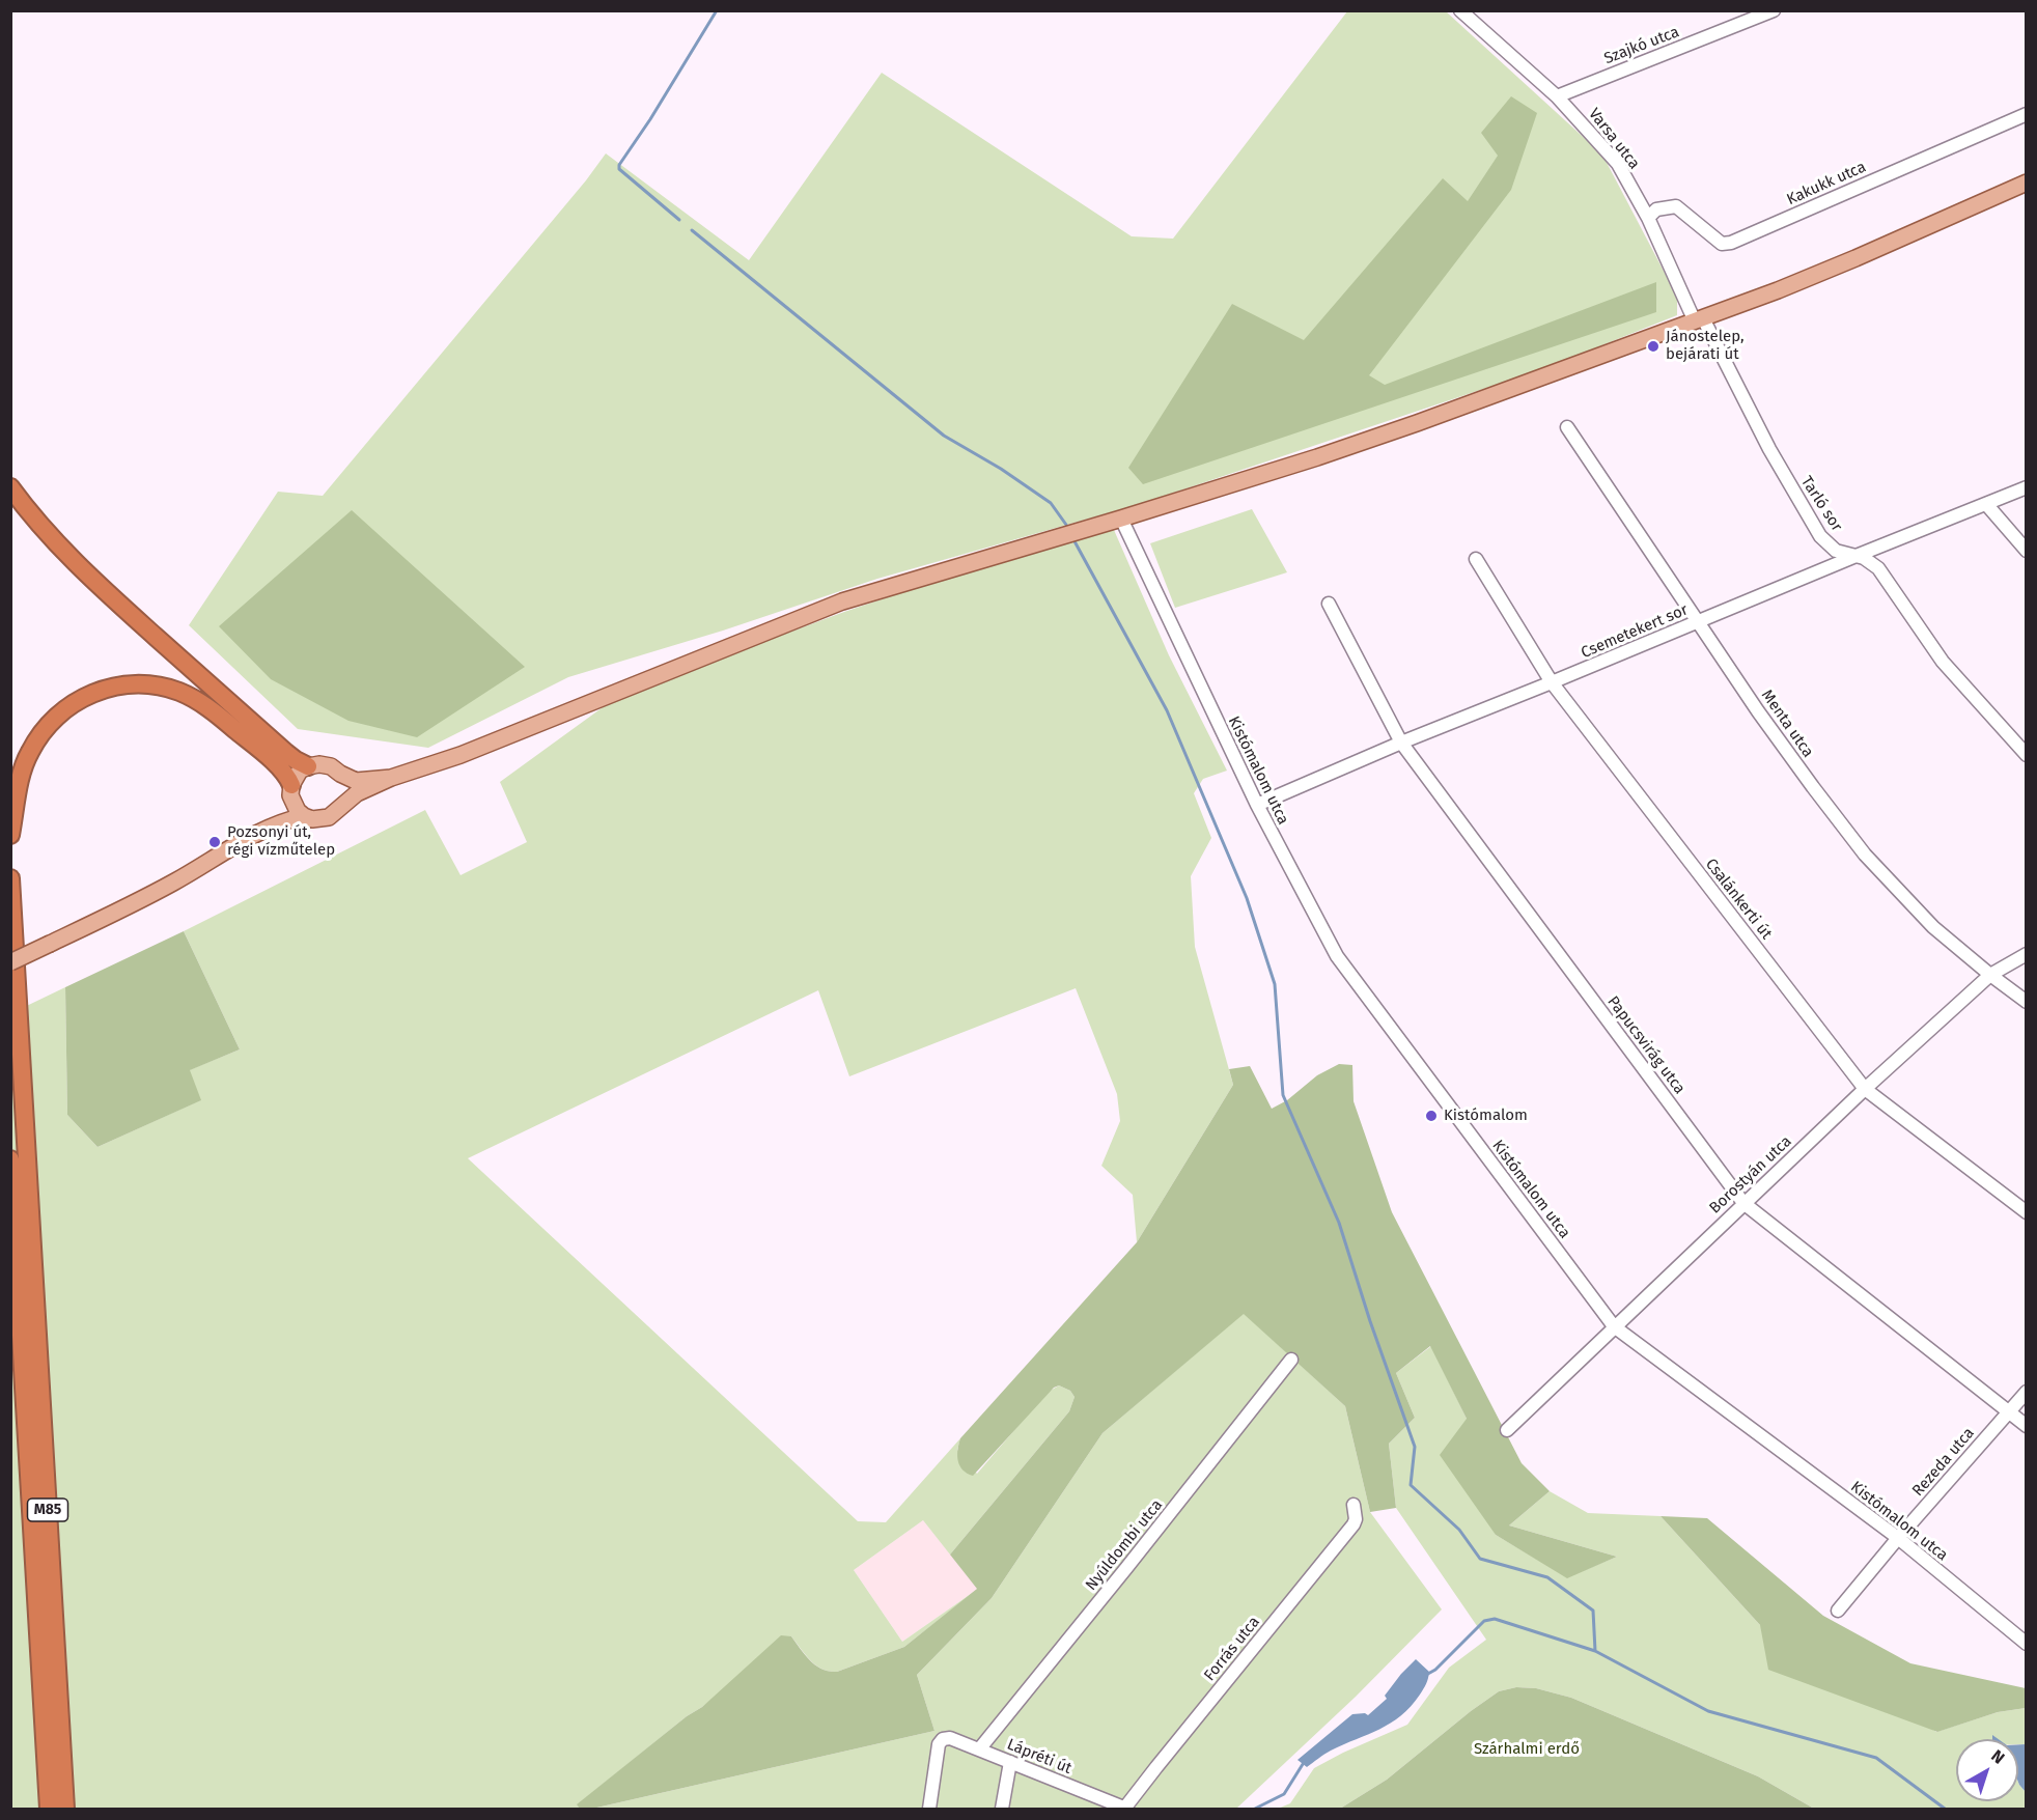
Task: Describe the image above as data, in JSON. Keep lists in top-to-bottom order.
{
  "streets": {
    "highway": ["M85"],
    "street": [
      "Szajkó utca",
      "Varsa utca",
      "Kakukk utca",
      "Tarló sor",
      "Csemetekert sor",
      "Menta utca",
      "Kistómalom utca",
      "Csalánkerti út",
      "Papucsvirág utca",
      "Borostyán utca",
      "Rezeda utca",
      "Nyúldombi utca",
      "Forrás utca",
      "Lápréti út"
    ]
  },
  "crossings": [
    ["Szajkó utca", "Varsa utca"],
    ["Varsa utca", "Kakukk utca"],
    ["Varsa utca", "Tarló sor"],
    ["Tarló sor", "Csemetekert sor"],
    ["Csemetekert sor", "Menta utca"],
    ["Csemetekert sor", "Kistómalom utca"],
    ["Csemetekert sor", "Csalánkerti út"],
    ["Csemetekert sor", "Papucsvirág utca"],
    ["Menta utca", "Borostyán utca"],
    ["Kistómalom utca", "Borostyán utca"],
    ["Kistómalom utca", "Rezeda utca"],
    ["Csalánkerti út", "Borostyán utca"],
    ["Papucsvirág utca", "Borostyán utca"],
    ["Papucsvirág utca", "Rezeda utca"],
    ["Nyúldombi utca", "Lápréti út"],
    ["Forrás utca", "Lápréti út"]
  ],
  "parks": ["Szárhalmi erdő"],
  "places": ["Jánostelep, bejárati út", "Pozsonyi út, régi vízműtelep", "Kistómalom"],
  "north": "top right"
}
